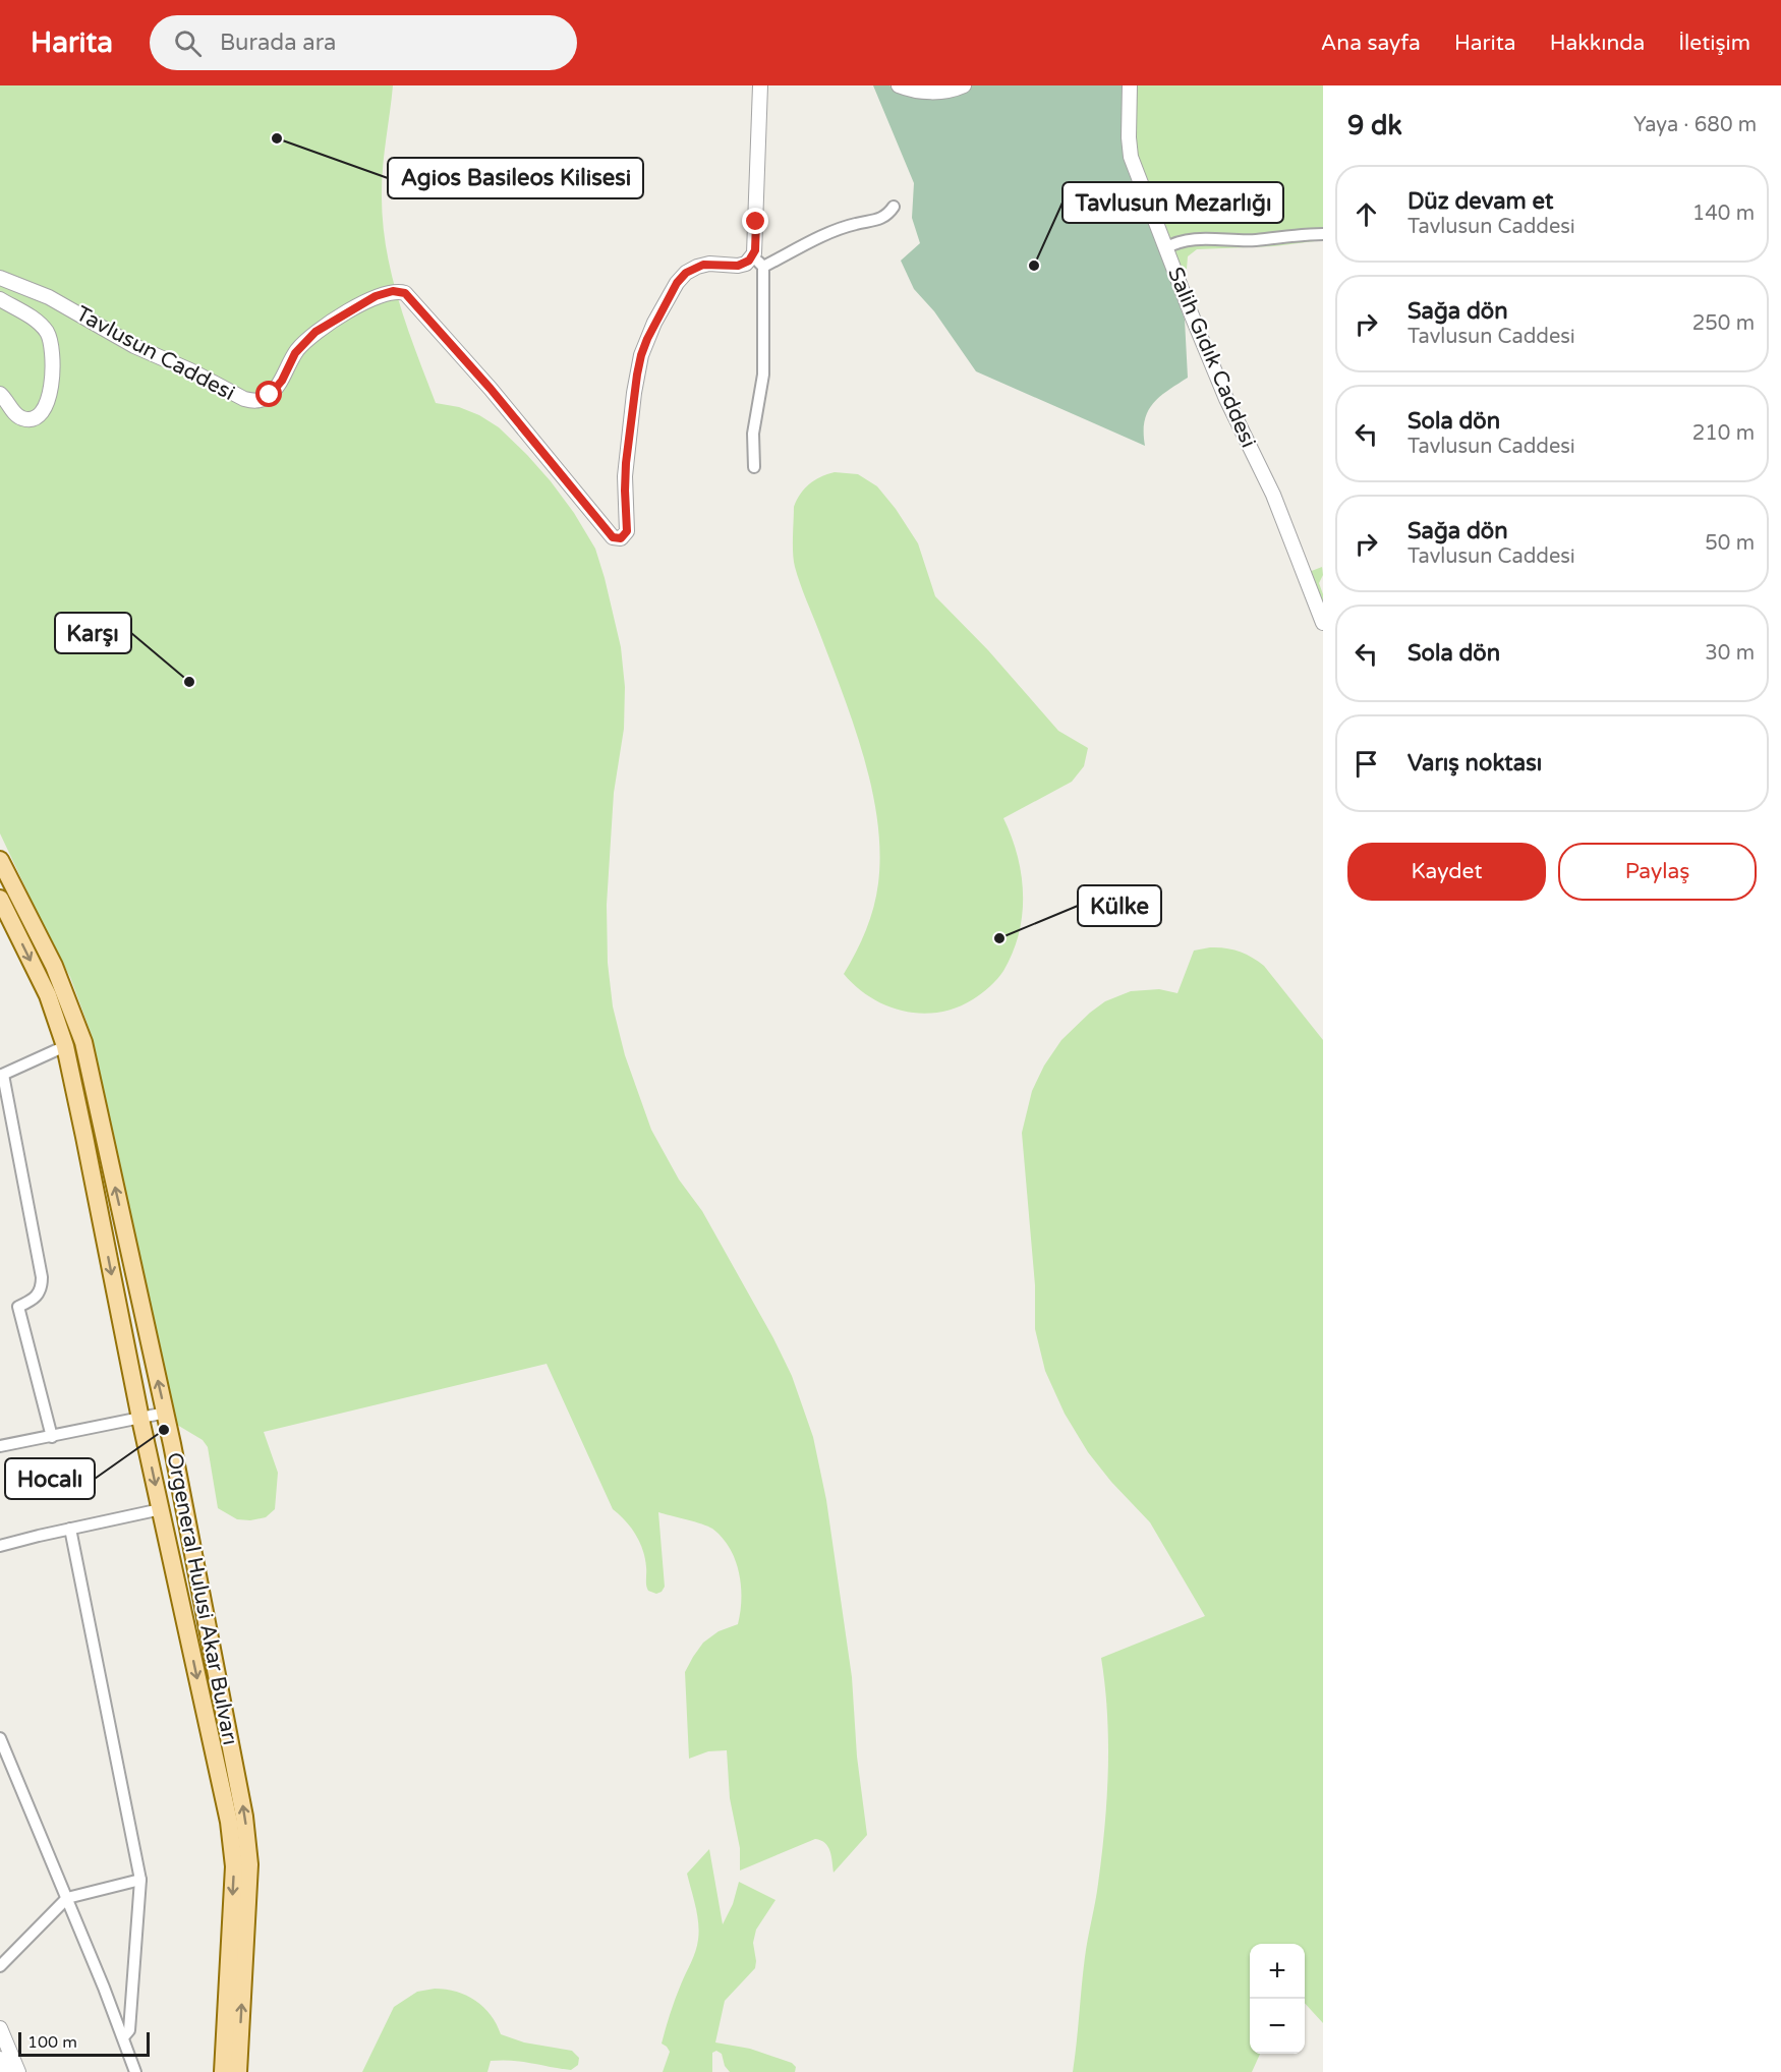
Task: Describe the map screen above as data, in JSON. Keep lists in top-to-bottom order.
{
  "streets": {
    "main road": ["Orgeneral Hulusi Akar Bulvarı"],
    "street": ["Tavlusun Caddesi", "Salih Gıdık Caddesi"]
  },
  "places": [
    "Agios Basileos Kilisesi",
    "Tavlusun Mezarlığı",
    "Karşı",
    "Külke",
    "Hocalı"
  ],
  "scale_bar": "100 m",
  "page": {
    "header": "Harita",
    "search": "Burada ara",
    "nav": [
      "Ana sayfa",
      "Harita",
      "Hakkında",
      "İletişim"
    ],
    "heading": ["9 dk", "Yaya · 680 m"],
    "list": [
      ["Düz devam et", "Tavlusun Caddesi", "140 m"],
      ["Sağa dön", "Tavlusun Caddesi", "250 m"],
      ["Sola dön", "Tavlusun Caddesi", "210 m"],
      ["Sağa dön", "Tavlusun Caddesi", "50 m"],
      ["Sola dön", "30 m"],
      "Varış noktası"
    ],
    "buttons": ["Kaydet", "Paylaş"],
    "map_buttons": ["+", "−"],
    "scale": "100 m"
  }
}
